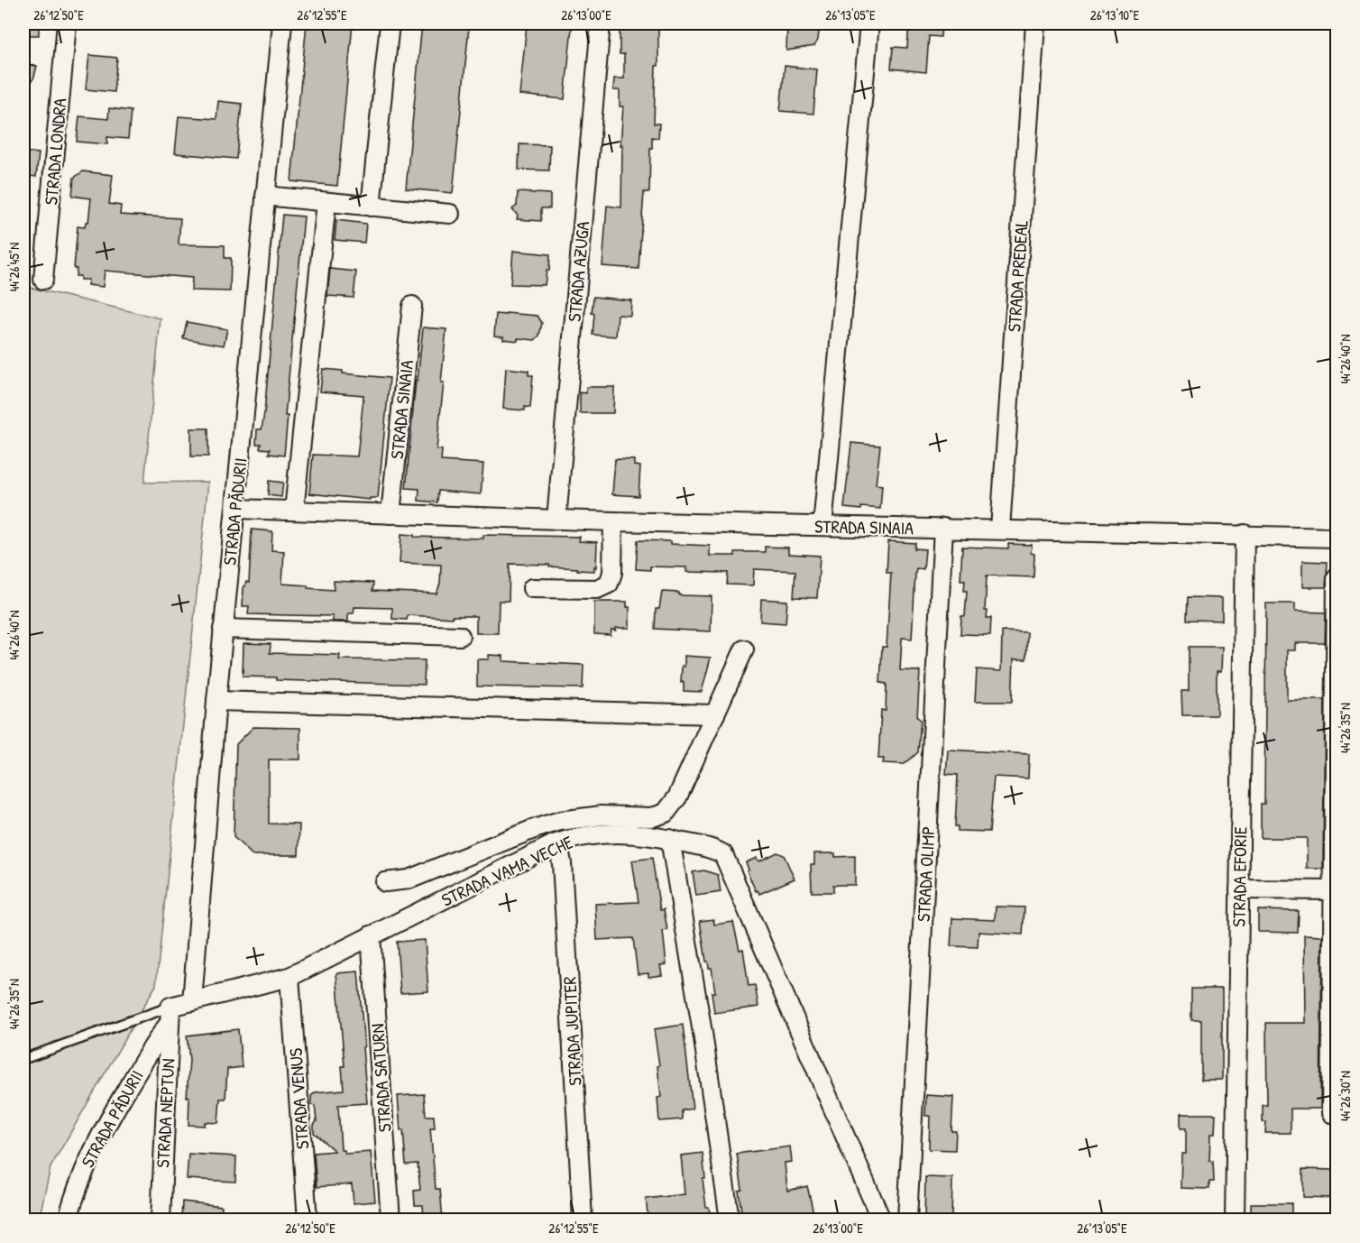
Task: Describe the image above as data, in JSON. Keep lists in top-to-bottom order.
{
  "streets": {
    "street": [
      "STRADA LONDRA",
      "STRADA AZUGA",
      "STRADA PREDEAL",
      "STRADA SINAIA",
      "STRADA PĂDURII",
      "STRADA VAMA VECHE",
      "STRADA OLIMP",
      "STRADA EFORIE",
      "STRADA JUPITER",
      "STRADA SATURN",
      "STRADA VENUS",
      "STRADA NEPTUN"
    ]
  },
  "crossings": [
    ["STRADA AZUGA", "STRADA SINAIA"],
    ["STRADA PREDEAL", "STRADA SINAIA"],
    ["STRADA SINAIA", "STRADA PĂDURII"],
    ["STRADA SINAIA", "STRADA OLIMP"],
    ["STRADA SINAIA", "STRADA EFORIE"],
    ["STRADA PĂDURII", "STRADA VAMA VECHE"],
    ["STRADA PĂDURII", "STRADA NEPTUN"],
    ["STRADA VAMA VECHE", "STRADA JUPITER"],
    ["STRADA VAMA VECHE", "STRADA SATURN"],
    ["STRADA VAMA VECHE", "STRADA VENUS"],
    ["STRADA VAMA VECHE", "STRADA NEPTUN"]
  ],
  "coordinates": [
    "26°12'50\"E",
    "26°12'55\"E",
    "26°13'00\"E",
    "26°13'05\"E",
    "26°13'10\"E",
    "44°26'45\"N",
    "44°26'40\"N",
    "44°26'35\"N",
    "44°26'30\"N"
  ]
}
